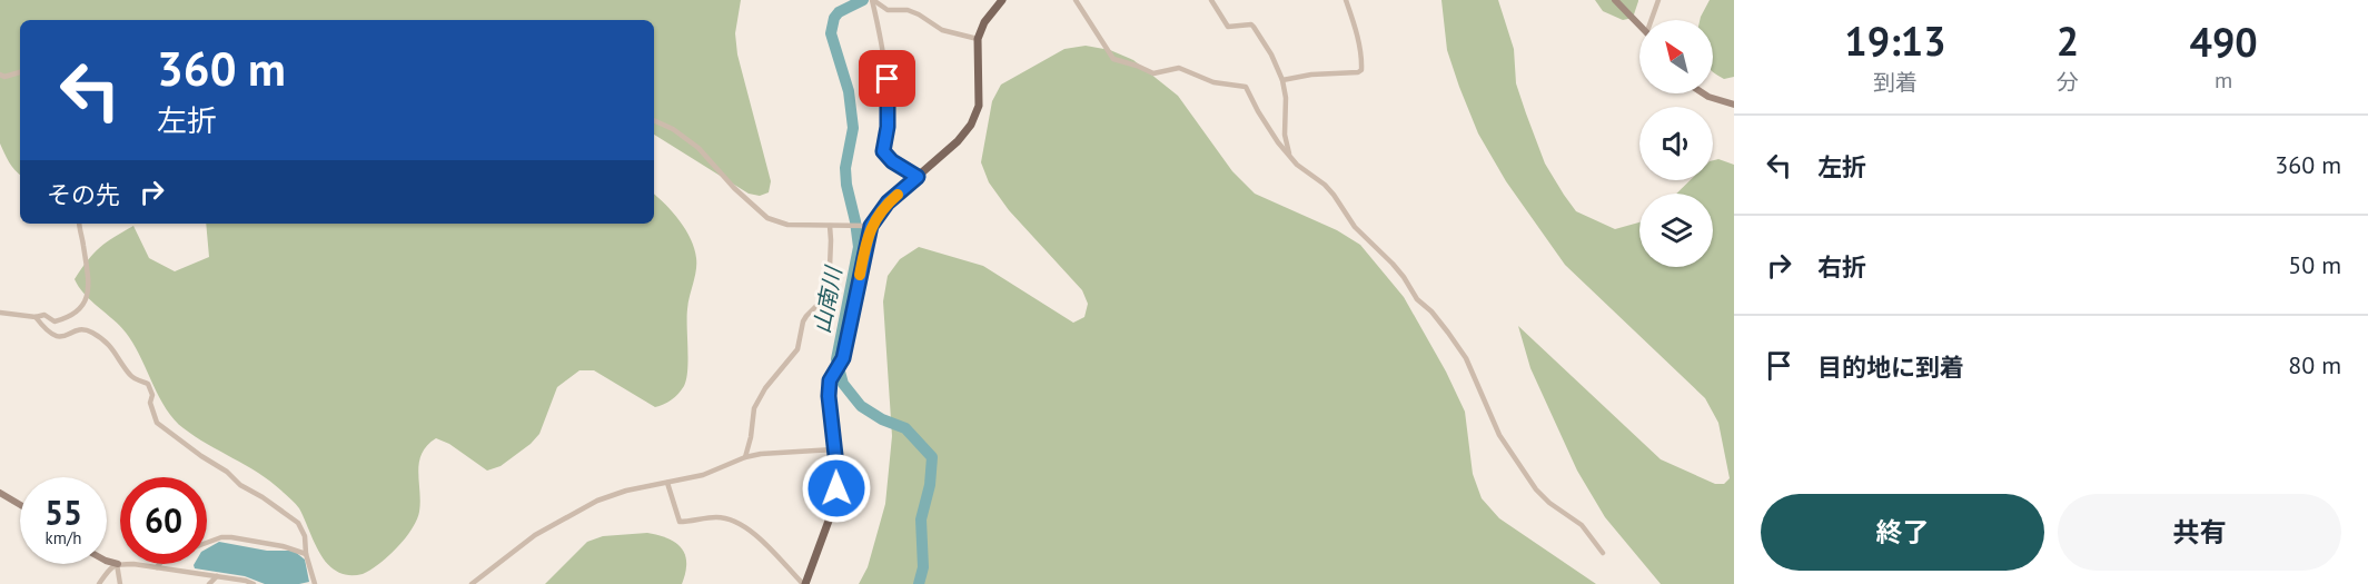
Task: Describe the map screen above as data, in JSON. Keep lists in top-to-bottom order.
{
  "water": ["山南川"],
  "north": "top left",
  "page": {
    "eta": [
      "19:13",
      "到着",
      "2",
      "分",
      "490",
      "m"
    ],
    "turn": ["360 m", "左折"],
    "list": [
      {
        "name": "左折",
        "value": "360 m"
      },
      {
        "name": "右折",
        "value": "50 m"
      },
      {
        "name": "目的地に到着",
        "value": "80 m"
      }
    ],
    "then": "その先",
    "speed": "55 km/h",
    "limit": "60",
    "buttons": ["終了", "共有"]
  }
}
